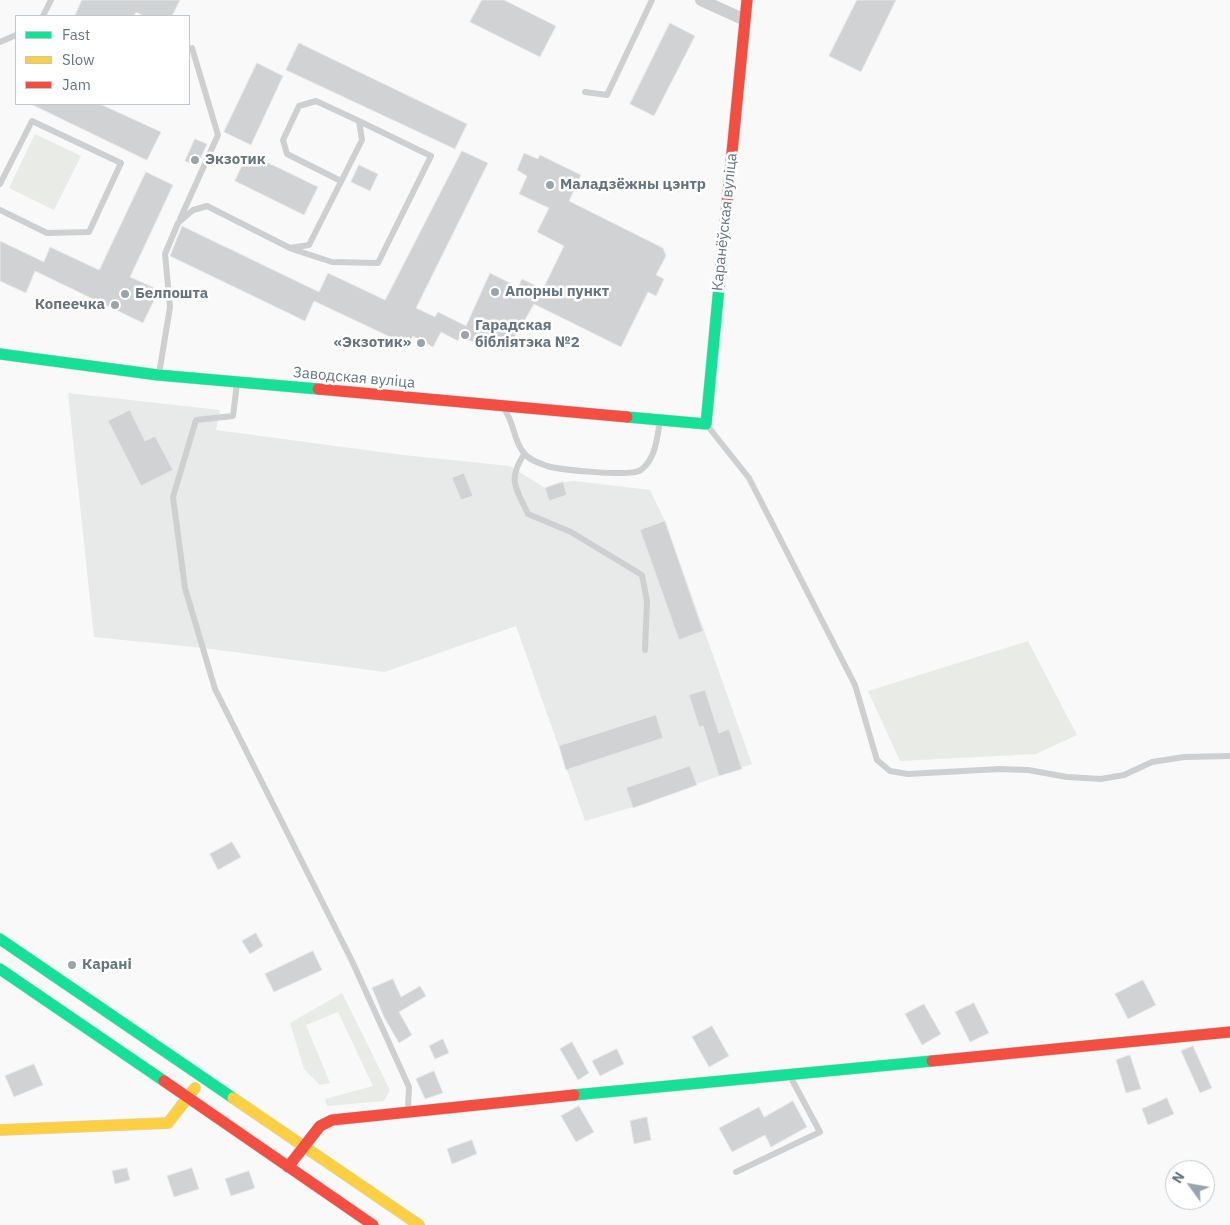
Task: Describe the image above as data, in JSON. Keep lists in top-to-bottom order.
{
  "streets": {
    "street": ["Каранёўская вуліца", "Заводская вуліца"]
  },
  "crossings": [
    ["Каранёўская вуліца", "Заводская вуліца"]
  ],
  "places": [
    "Экзотик",
    "Маладзёжны цэнтр",
    "Апорны пункт",
    "Белпошта",
    "Копеечка",
    "Гарадская бібліятэка №2",
    "«Экзотик»",
    "Карані"
  ],
  "legend": ["Fast", "Slow", "Jam"],
  "north": "top left"
}
